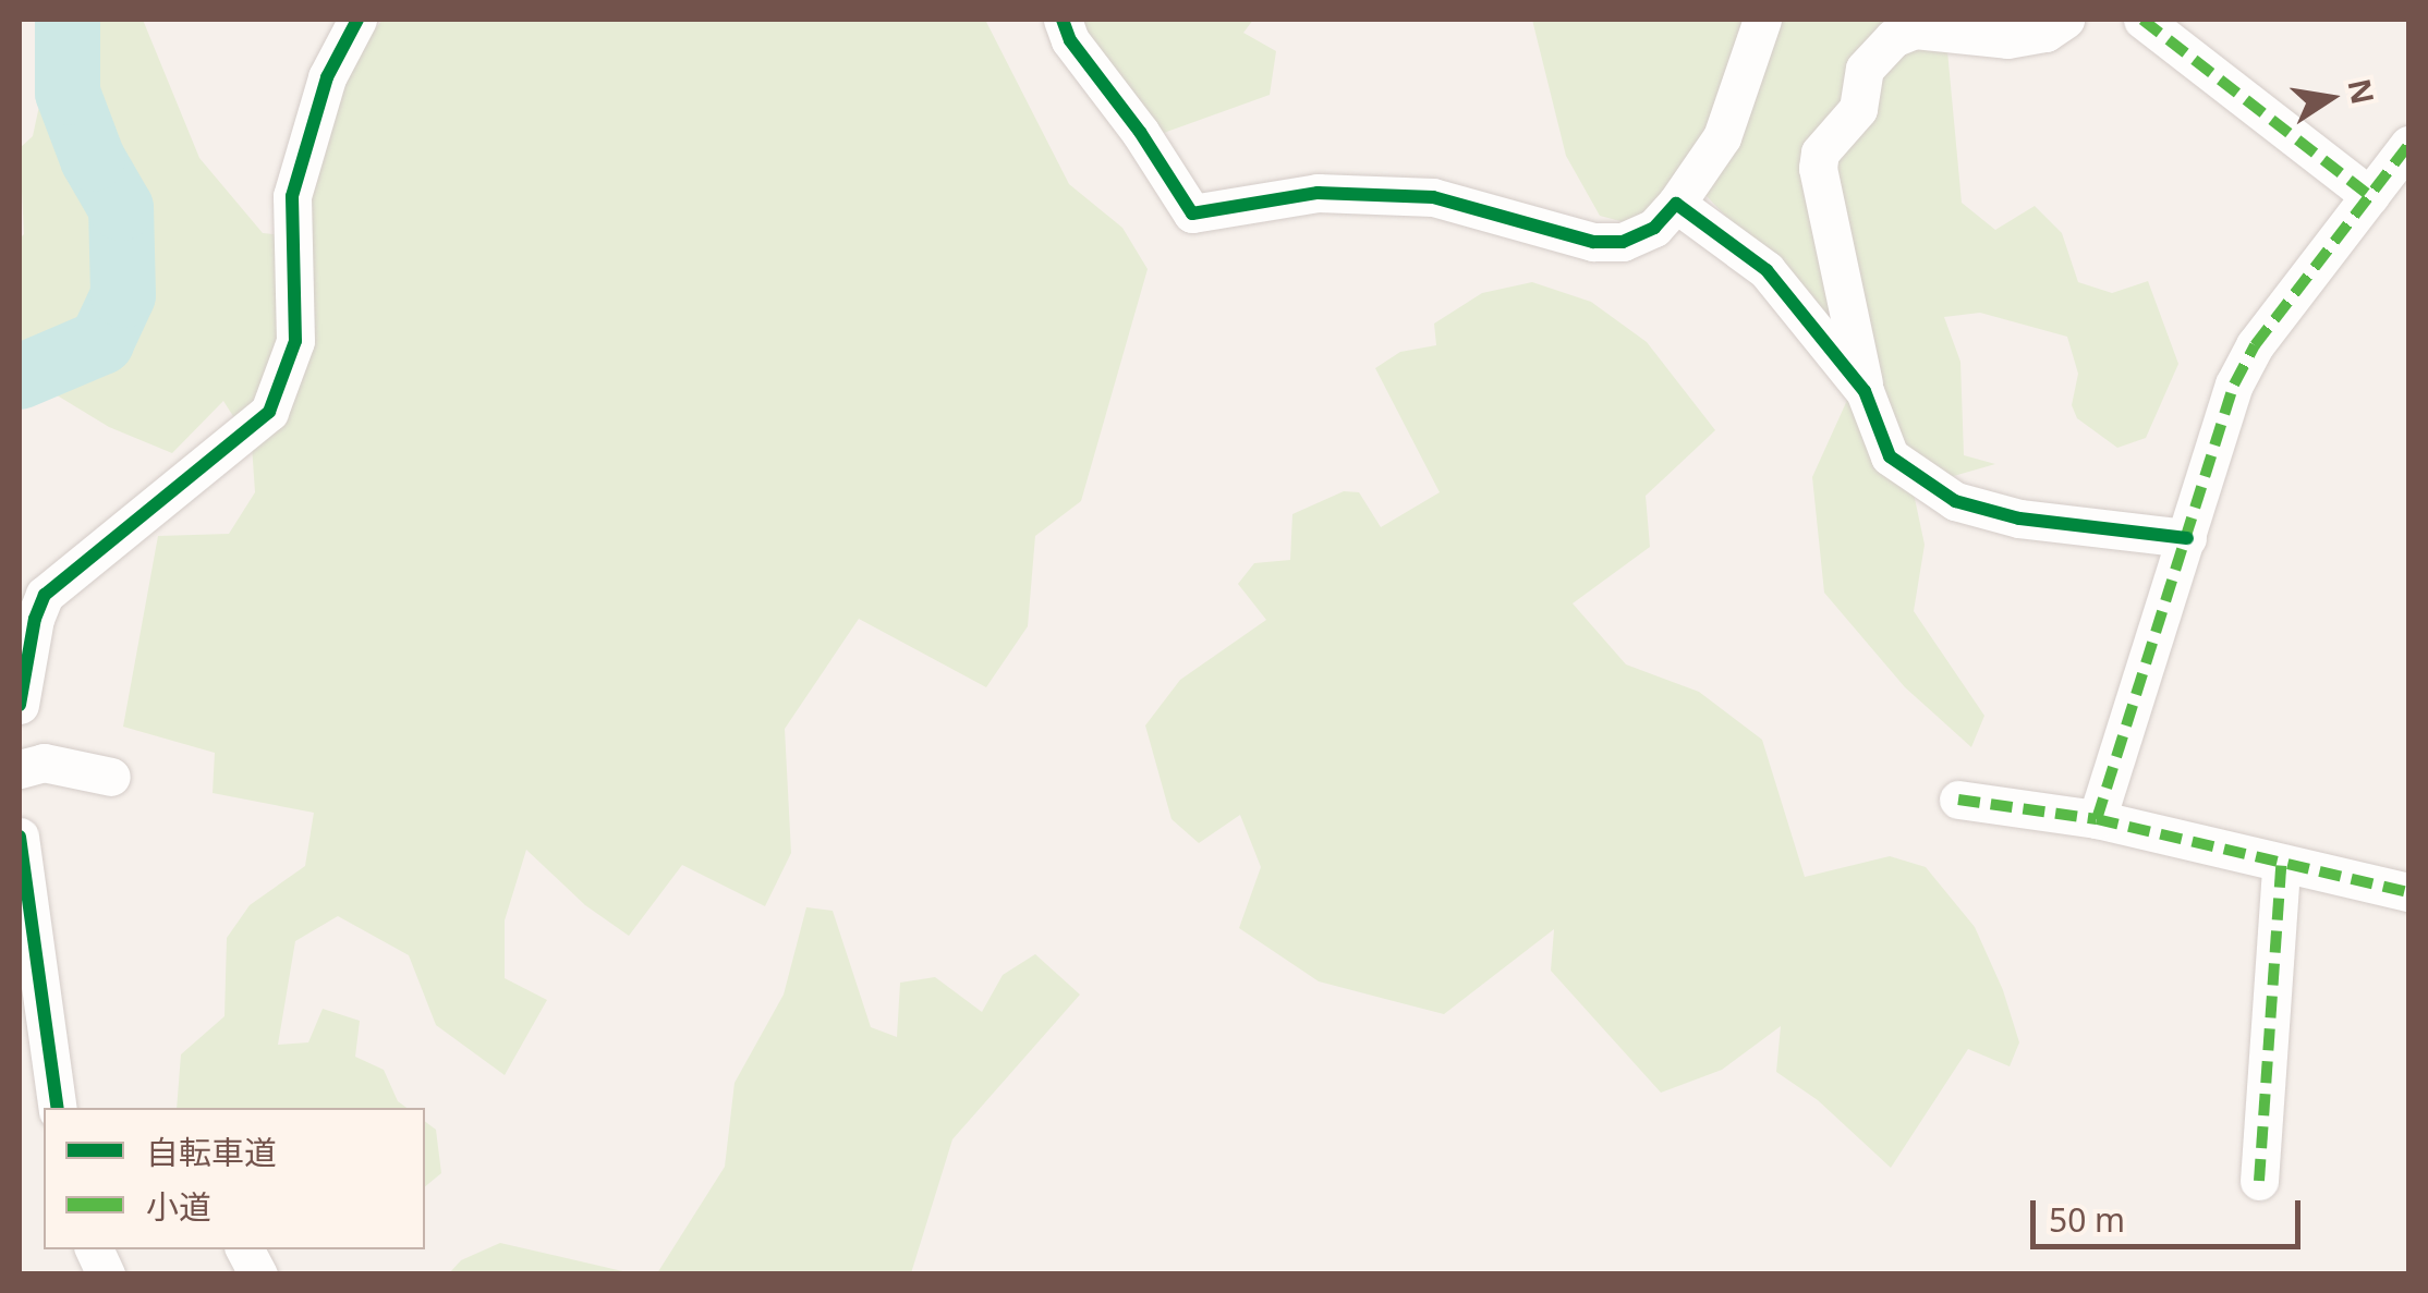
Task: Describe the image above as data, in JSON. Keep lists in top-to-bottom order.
{
  "legend": ["自転車道", "小道"],
  "scale_bar": "50 m",
  "north": "right"
}
